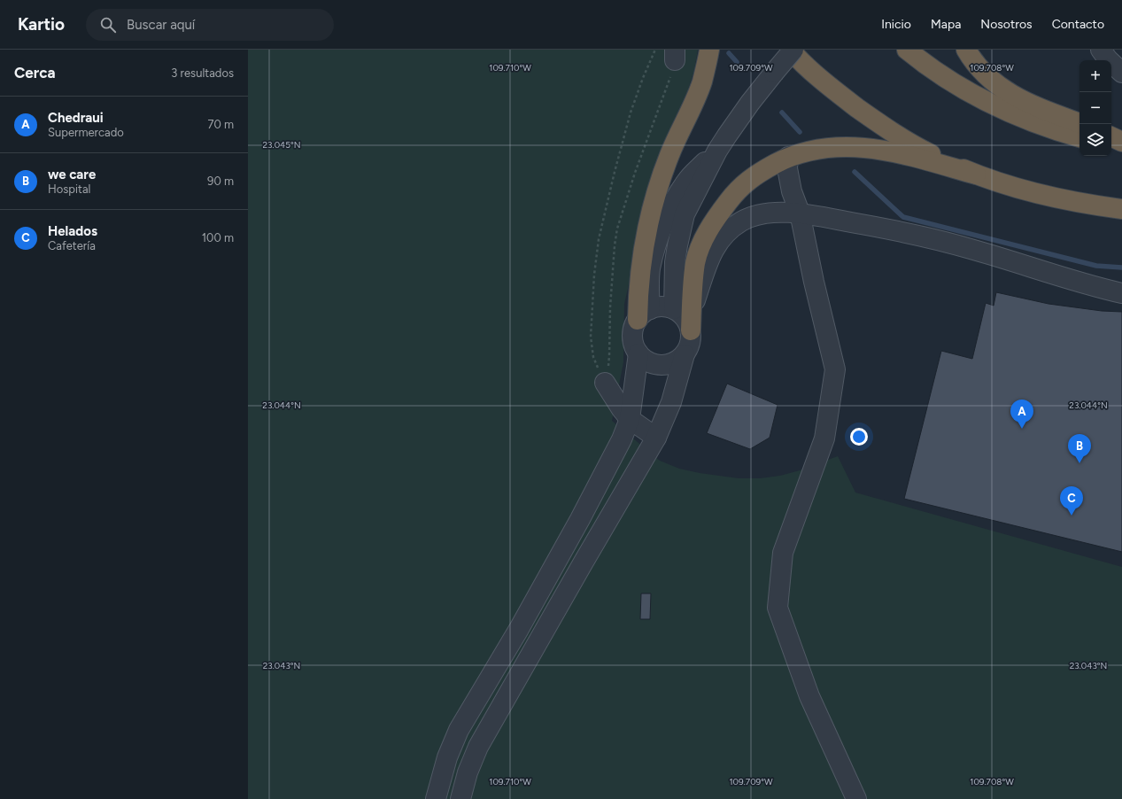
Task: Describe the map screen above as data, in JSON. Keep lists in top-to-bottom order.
{
  "page": {
    "header": "Kartio",
    "search": "Buscar aquí",
    "nav": [
      "Inicio",
      "Mapa",
      "Nosotros",
      "Contacto"
    ],
    "heading": ["Cerca", "3 resultados"],
    "map_buttons": ["+", "−"],
    "list": [
      {
        "mark": "A",
        "name": "Chedraui",
        "note": "Supermercado",
        "value": "70 m"
      },
      {
        "mark": "B",
        "name": "we care",
        "note": "Hospital",
        "value": "90 m"
      },
      {
        "mark": "C",
        "name": "Helados",
        "note": "Cafetería",
        "value": "100 m"
      }
    ],
    "pins": ["A", "B", "C"]
  },
  "coordinates": [
    "109.710°W",
    "109.709°W",
    "109.708°W",
    "23.045°N",
    "23.044°N",
    "23.043°N"
  ]
}
